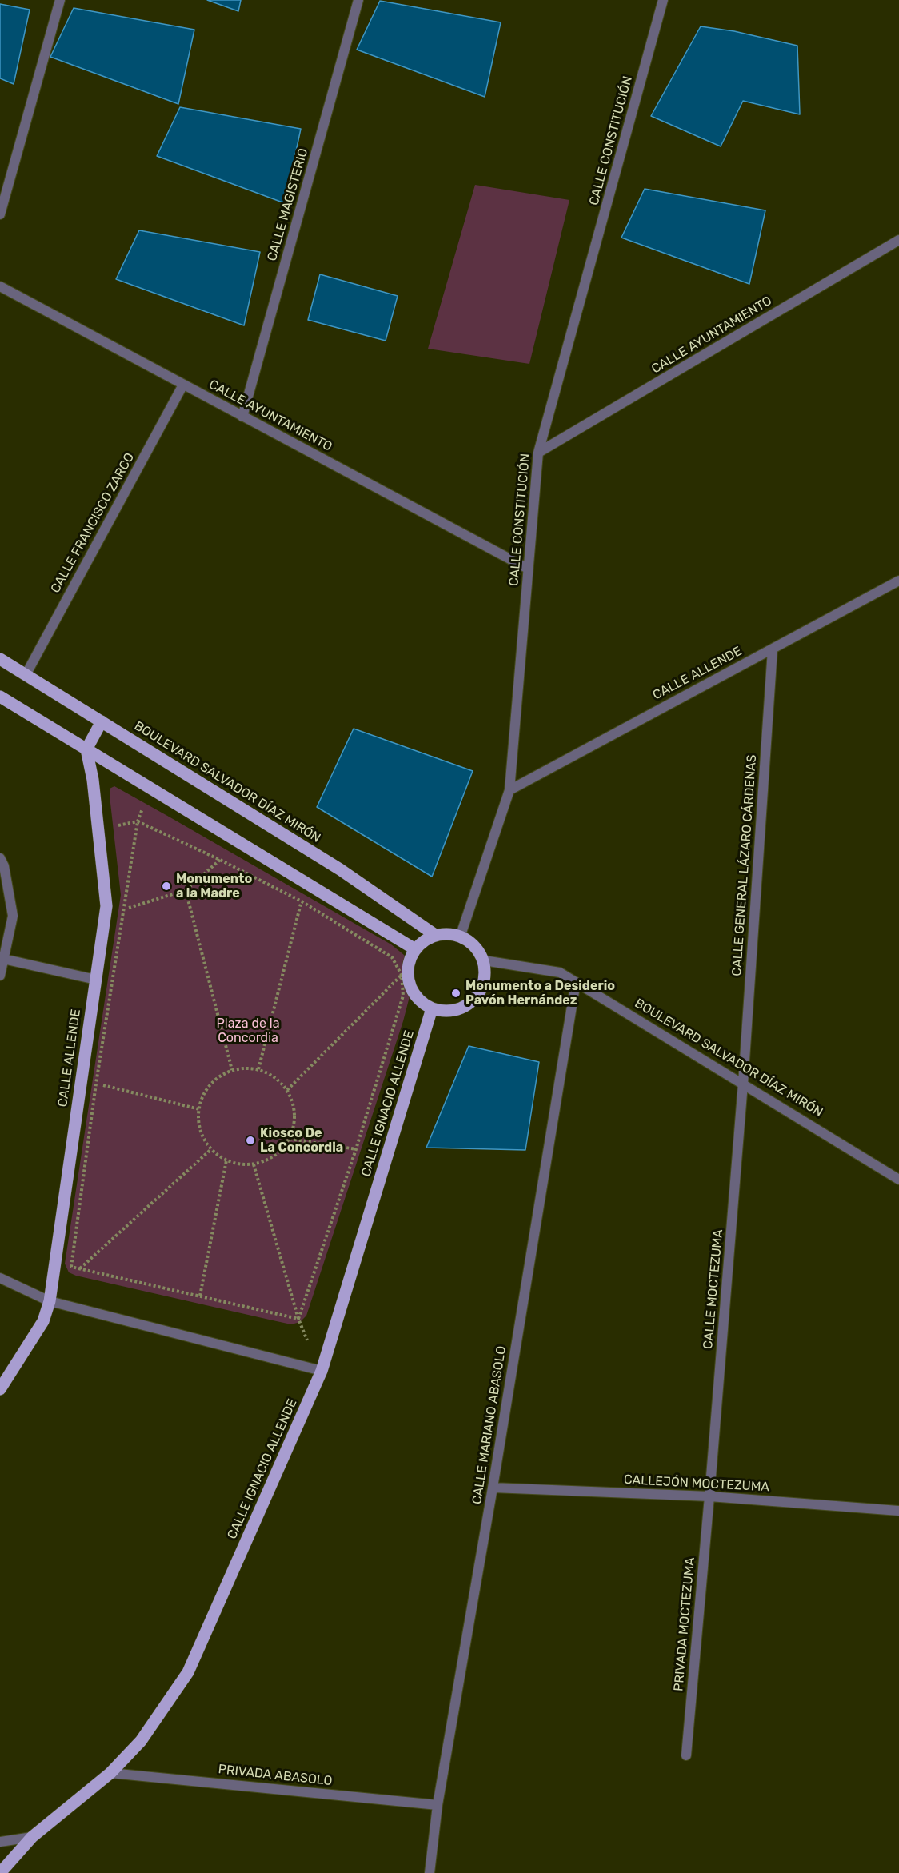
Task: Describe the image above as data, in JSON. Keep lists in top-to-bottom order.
{
  "streets": {
    "main road": ["CALLE ALLENDE", "BOULEVARD SALVADOR DÍAZ MIRÓN", "CALLE IGNACIO ALLENDE"],
    "street": [
      "CALLE CONSTITUCIÓN",
      "CALLE MAGISTERIO",
      "CALLE AYUNTAMIENTO",
      "CALLE FRANCISCO ZARCO",
      "CALLE GENERAL LÁZARO CÁRDENAS",
      "CALLE MOCTEZUMA",
      "CALLE MARIANO ABASOLO",
      "CALLEJÓN MOCTEZUMA",
      "PRIVADA MOCTEZUMA",
      "PRIVADA ABASOLO"
    ]
  },
  "crossings": [
    ["CALLE CONSTITUCIÓN", "CALLE AYUNTAMIENTO"],
    ["CALLE CONSTITUCIÓN", "CALLE ALLENDE"],
    ["CALLE CONSTITUCIÓN", "BOULEVARD SALVADOR DÍAZ MIRÓN"],
    ["CALLE CONSTITUCIÓN", "CALLE IGNACIO ALLENDE"],
    ["CALLE MAGISTERIO", "CALLE AYUNTAMIENTO"],
    ["CALLE AYUNTAMIENTO", "CALLE FRANCISCO ZARCO"],
    ["CALLE FRANCISCO ZARCO", "BOULEVARD SALVADOR DÍAZ MIRÓN"],
    ["CALLE ALLENDE", "CALLE GENERAL LÁZARO CÁRDENAS"],
    ["BOULEVARD SALVADOR DÍAZ MIRÓN", "CALLE GENERAL LÁZARO CÁRDENAS"],
    ["BOULEVARD SALVADOR DÍAZ MIRÓN", "CALLE IGNACIO ALLENDE"],
    ["BOULEVARD SALVADOR DÍAZ MIRÓN", "CALLE MOCTEZUMA"],
    ["BOULEVARD SALVADOR DÍAZ MIRÓN", "CALLE MARIANO ABASOLO"],
    ["CALLE GENERAL LÁZARO CÁRDENAS", "CALLE MOCTEZUMA"],
    ["CALLE IGNACIO ALLENDE", "PRIVADA ABASOLO"],
    ["CALLE MOCTEZUMA", "CALLEJÓN MOCTEZUMA"],
    ["CALLE MOCTEZUMA", "PRIVADA MOCTEZUMA"],
    ["CALLE MARIANO ABASOLO", "CALLEJÓN MOCTEZUMA"],
    ["CALLE MARIANO ABASOLO", "PRIVADA ABASOLO"],
    ["CALLEJÓN MOCTEZUMA", "PRIVADA MOCTEZUMA"]
  ],
  "parks": ["Plaza de la Concordia"],
  "places": ["Monumento a la Madre", "Monumento a Desiderio Pavón Hernández", "Kiosco De La Concordia"]
}
